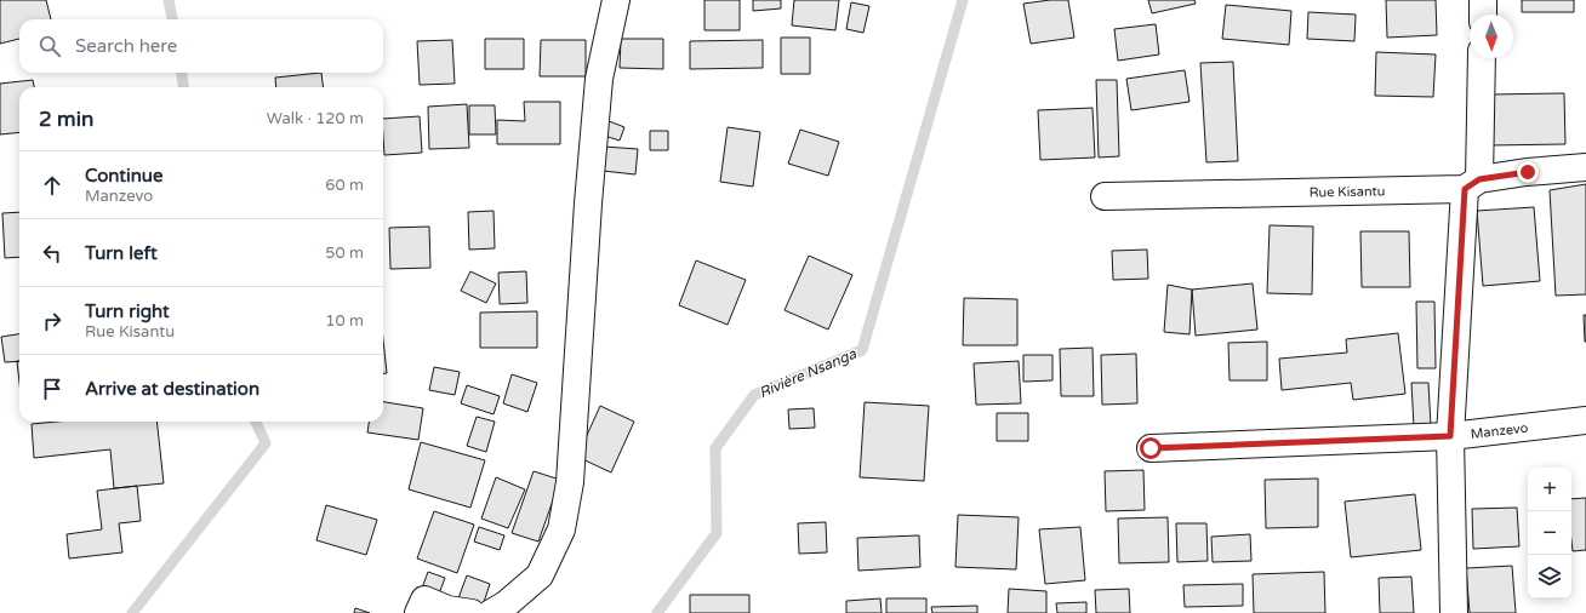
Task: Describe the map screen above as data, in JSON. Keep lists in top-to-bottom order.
{
  "streets": {
    "street": ["Rue Kisantu", "Manzevo"]
  },
  "water": ["Rivière Nsanga"],
  "north": "bottom",
  "page": {
    "search": "Search here",
    "heading": ["2 min", "Walk · 120 m"],
    "list": [
      ["Continue", "Manzevo", "60 m"],
      ["Turn left", "50 m"],
      ["Turn right", "Rue Kisantu", "10 m"],
      "Arrive at destination"
    ],
    "map_buttons": ["+", "−"]
  }
}
